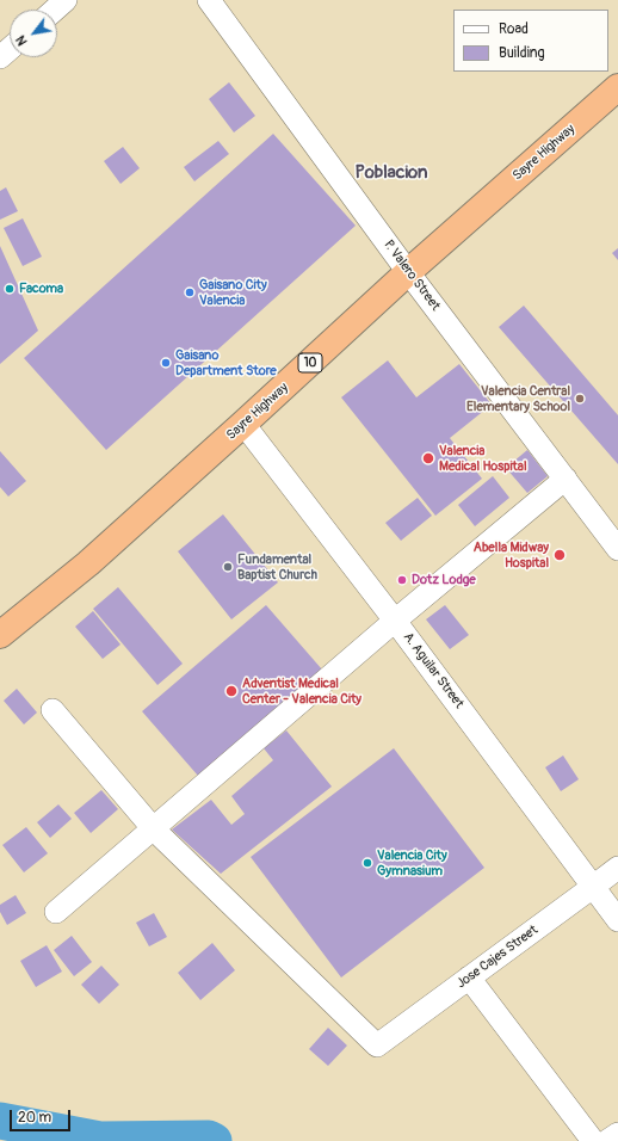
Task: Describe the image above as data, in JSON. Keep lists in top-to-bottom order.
{
  "streets": {
    "highway": ["Sayre Highway", "10"],
    "street": ["P. Valero Street", "A. Aguilar Street", "Jose Cajes Street"]
  },
  "crossings": [
    ["Sayre Highway", "P. Valero Street"],
    ["Sayre Highway", "A. Aguilar Street"],
    ["A. Aguilar Street", "Jose Cajes Street"]
  ],
  "districts": ["Poblacion"],
  "places": [
    "Facoma",
    "Gaisano City Valencia",
    "Gaisano Department Store",
    "Valencia Central Elementary School",
    "Valencia Medical Hospital",
    "Abella Midway Hospital",
    "Fundamental Baptist Church",
    "Dotz Lodge",
    "Adventist Medical Center - Valencia City",
    "Valencia City Gymnasium"
  ],
  "legend": ["Road", "Building"],
  "scale_bar": "20 m",
  "north": "bottom left"
}
